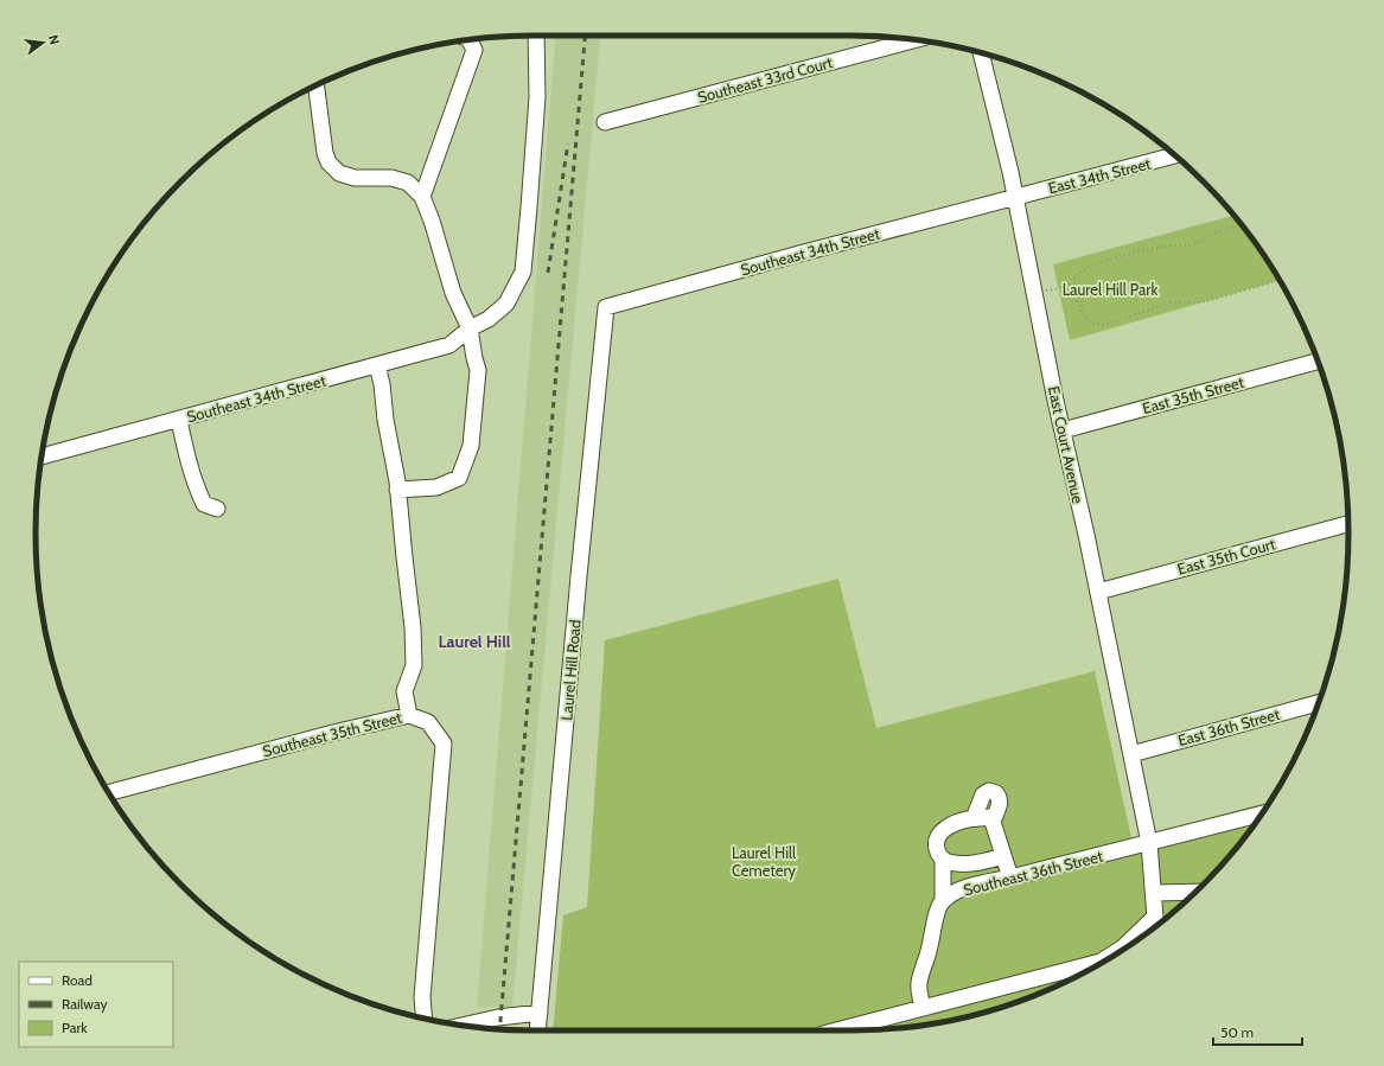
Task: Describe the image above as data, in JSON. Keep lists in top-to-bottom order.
{
  "streets": {
    "street": [
      "Southeast 33rd Court",
      "East 34th Street",
      "Southeast 34th Street",
      "East 35th Street",
      "East Court Avenue",
      "East 35th Court",
      "Laurel Hill Road",
      "East 36th Street",
      "Southeast 35th Street",
      "Southeast 36th Street"
    ]
  },
  "crossings": [
    ["East 34th Street", "Southeast 34th Street"],
    ["East 34th Street", "East Court Avenue"],
    ["Southeast 34th Street", "East Court Avenue"],
    ["Southeast 34th Street", "Laurel Hill Road"],
    ["East 35th Street", "East Court Avenue"],
    ["East Court Avenue", "East 35th Court"],
    ["East Court Avenue", "East 36th Street"],
    ["East Court Avenue", "Southeast 36th Street"]
  ],
  "districts": ["Laurel Hill"],
  "parks": ["Laurel Hill Park", "Laurel Hill Cemetery"],
  "legend": ["Road", "Railway", "Park"],
  "scale_bar": "50 m",
  "north": "right"
}
